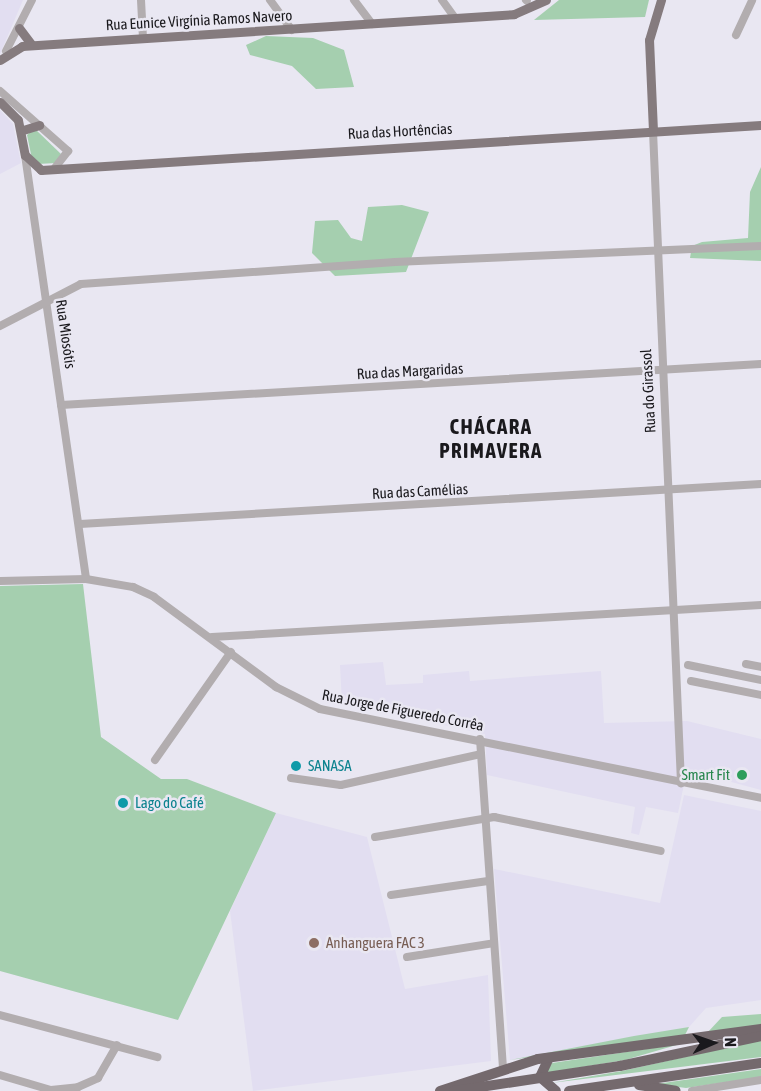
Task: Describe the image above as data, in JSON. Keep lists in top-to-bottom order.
{
  "streets": {
    "main road": [
      "Rua Eunice Virgínia Ramos Navero",
      "Rua das Hortências",
      "Rua Miosótis",
      "Rua do Girassol"
    ],
    "street": ["Rua das Margaridas", "Rua das Camélias", "Rua Jorge de Figueredo Corrêa"]
  },
  "crossings": [
    ["Rua das Hortências", "Rua do Girassol"],
    ["Rua Miosótis", "Rua das Margaridas"],
    ["Rua Miosótis", "Rua das Camélias"],
    ["Rua Miosótis", "Rua Jorge de Figueredo Corrêa"],
    ["Rua das Margaridas", "Rua do Girassol"],
    ["Rua do Girassol", "Rua das Camélias"],
    ["Rua do Girassol", "Rua Jorge de Figueredo Corrêa"]
  ],
  "districts": ["CHÁCARA PRIMAVERA"],
  "places": [
    "SANASA",
    "Smart Fit",
    "Lago do Café",
    "Anhanguera FAC 3"
  ],
  "north": "right"
}
